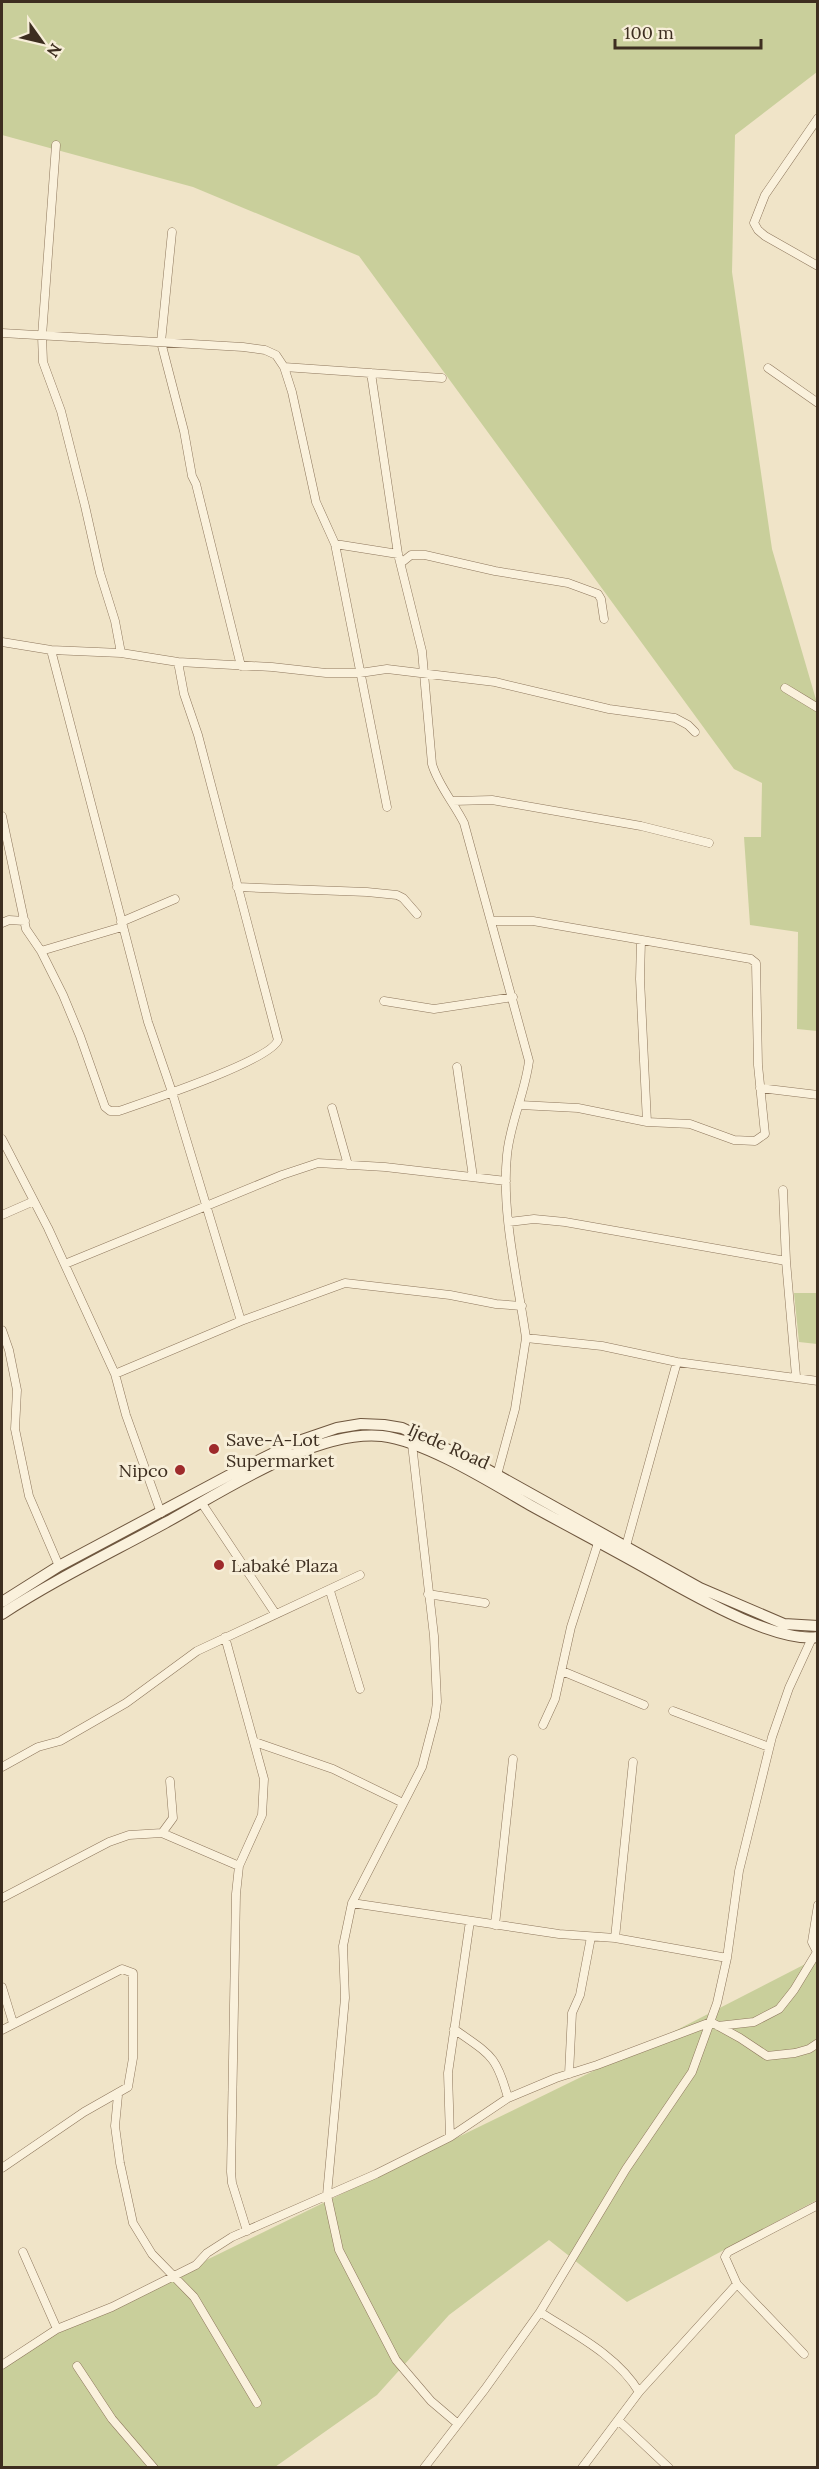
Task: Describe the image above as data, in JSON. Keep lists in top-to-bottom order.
{
  "streets": {
    "main road": ["Ijede Road"]
  },
  "places": ["Save-A-Lot Supermarket", "Nipco", "Labaké Plaza"],
  "scale_bar": "100 m",
  "north": "bottom right"
}
